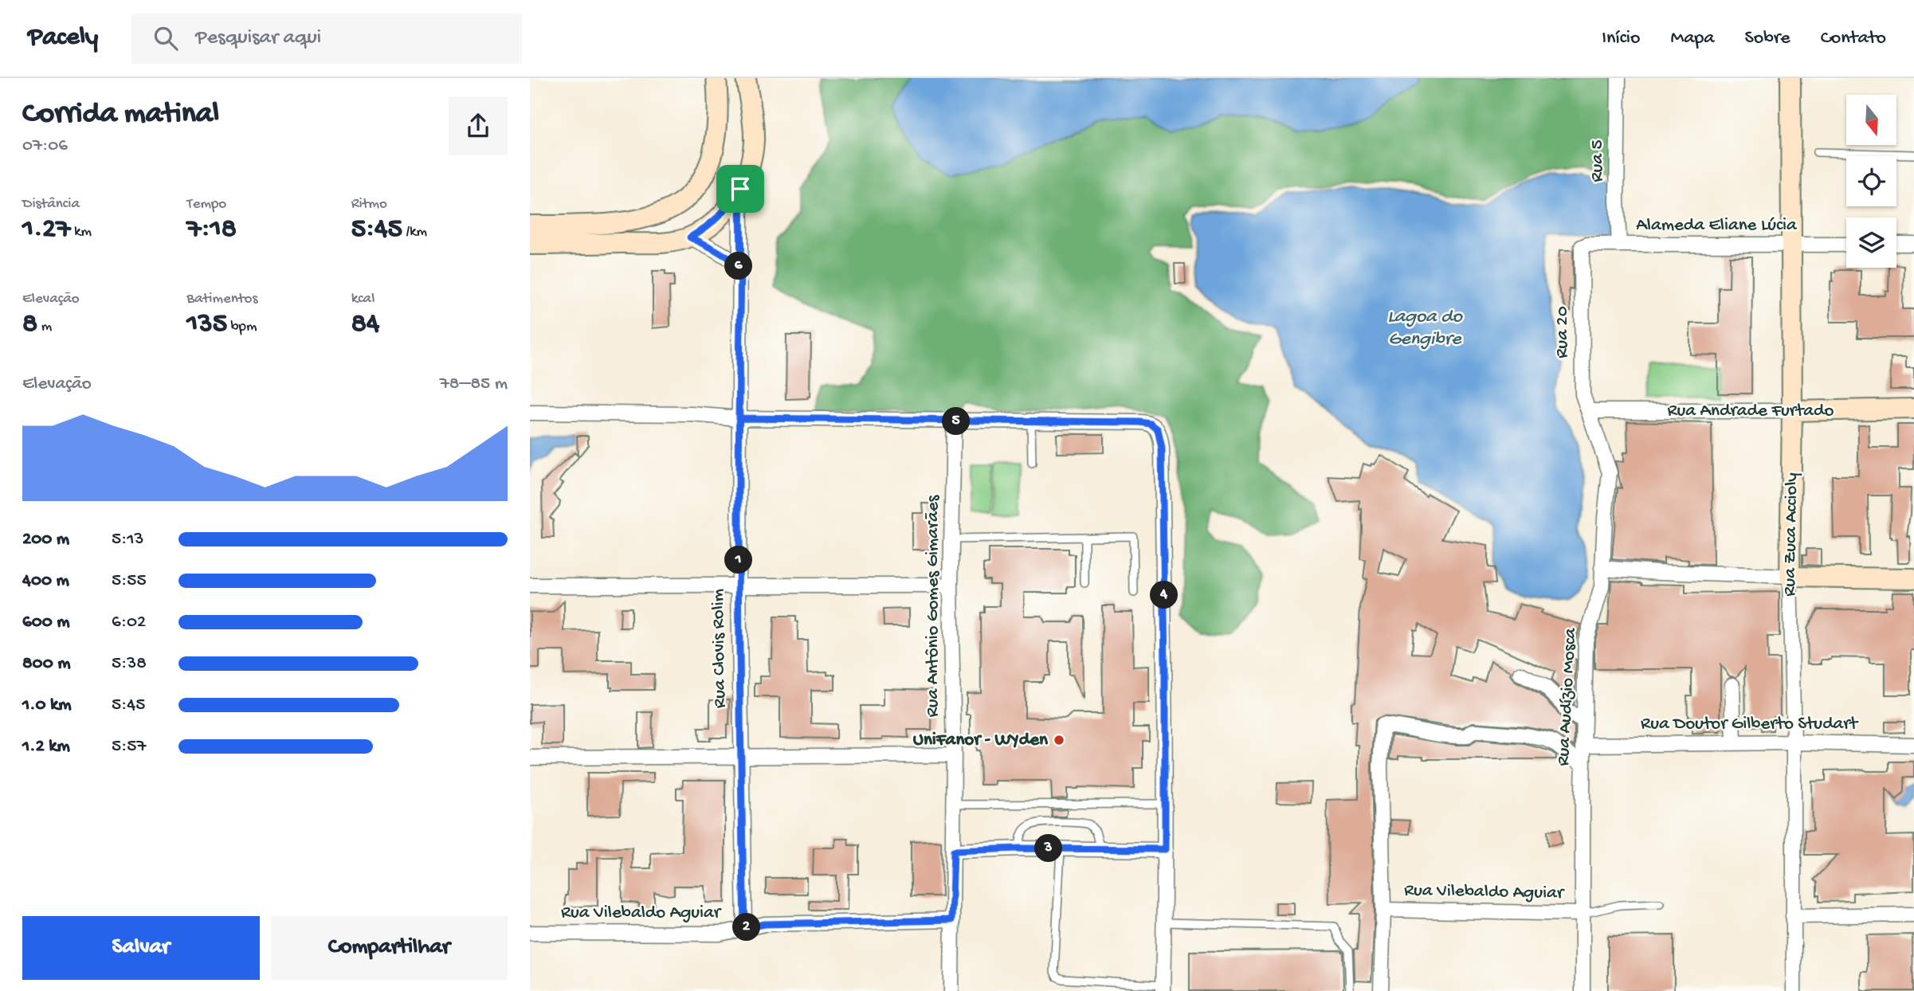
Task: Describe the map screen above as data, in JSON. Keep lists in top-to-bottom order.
{
  "streets": {
    "street": [
      "Rua 5",
      "Alameda Eliane Lúcia",
      "Rua 20",
      "Rua Andrade Furtado",
      "Rua Zuca Accioly",
      "Rua Antônio Gomes Gimarães",
      "Rua Clovis Rolim",
      "Rua Audízio Mosca",
      "Rua Doutor Gilberto Studart",
      "Rua Vilebaldo Aguiar"
    ]
  },
  "crossings": [
    ["Rua 5", "Alameda Eliane Lúcia"],
    ["Alameda Eliane Lúcia", "Rua 20"],
    ["Alameda Eliane Lúcia", "Rua Zuca Accioly"],
    ["Rua 20", "Rua Andrade Furtado"],
    ["Rua 20", "Rua Audízio Mosca"],
    ["Rua Andrade Furtado", "Rua Zuca Accioly"],
    ["Rua Andrade Furtado", "Rua Audízio Mosca"],
    ["Rua Zuca Accioly", "Rua Doutor Gilberto Studart"],
    ["Rua Antônio Gomes Gimarães", "Rua Vilebaldo Aguiar"],
    ["Rua Clovis Rolim", "Rua Vilebaldo Aguiar"],
    ["Rua Audízio Mosca", "Rua Doutor Gilberto Studart"],
    ["Rua Audízio Mosca", "Rua Vilebaldo Aguiar"]
  ],
  "water": ["Lagoa do Gengibre"],
  "places": ["UniFanor - WYden"],
  "north": "bottom",
  "page": {
    "header": "Pacely",
    "search": "Pesquisar aqui",
    "nav": [
      "Início",
      "Mapa",
      "Sobre",
      "Contato"
    ],
    "heading": ["Corrida matinal", "07:06"],
    "stats": [
      ["Distância", "1.27 km"],
      ["Tempo", "7:18"],
      ["Ritmo", "5:45 /km"],
      ["Elevação", "8 m"],
      ["Batimentos", "135 bpm"],
      ["kcal", "84"]
    ],
    "pins": [
      "6",
      "5",
      "1",
      "4",
      "3",
      "2"
    ],
    "chart": ["Elevação", "78–85 m"],
    "list": [
      {
        "name": "200 m",
        "note": "5:13"
      },
      {
        "name": "400 m",
        "note": "5:55"
      },
      {
        "name": "600 m",
        "note": "6:02"
      },
      {
        "name": "800 m",
        "note": "5:38"
      },
      {
        "name": "1.0 km",
        "note": "5:45"
      },
      {
        "name": "1.2 km",
        "note": "5:57"
      }
    ],
    "buttons": ["Salvar", "Compartilhar"]
  }
}
